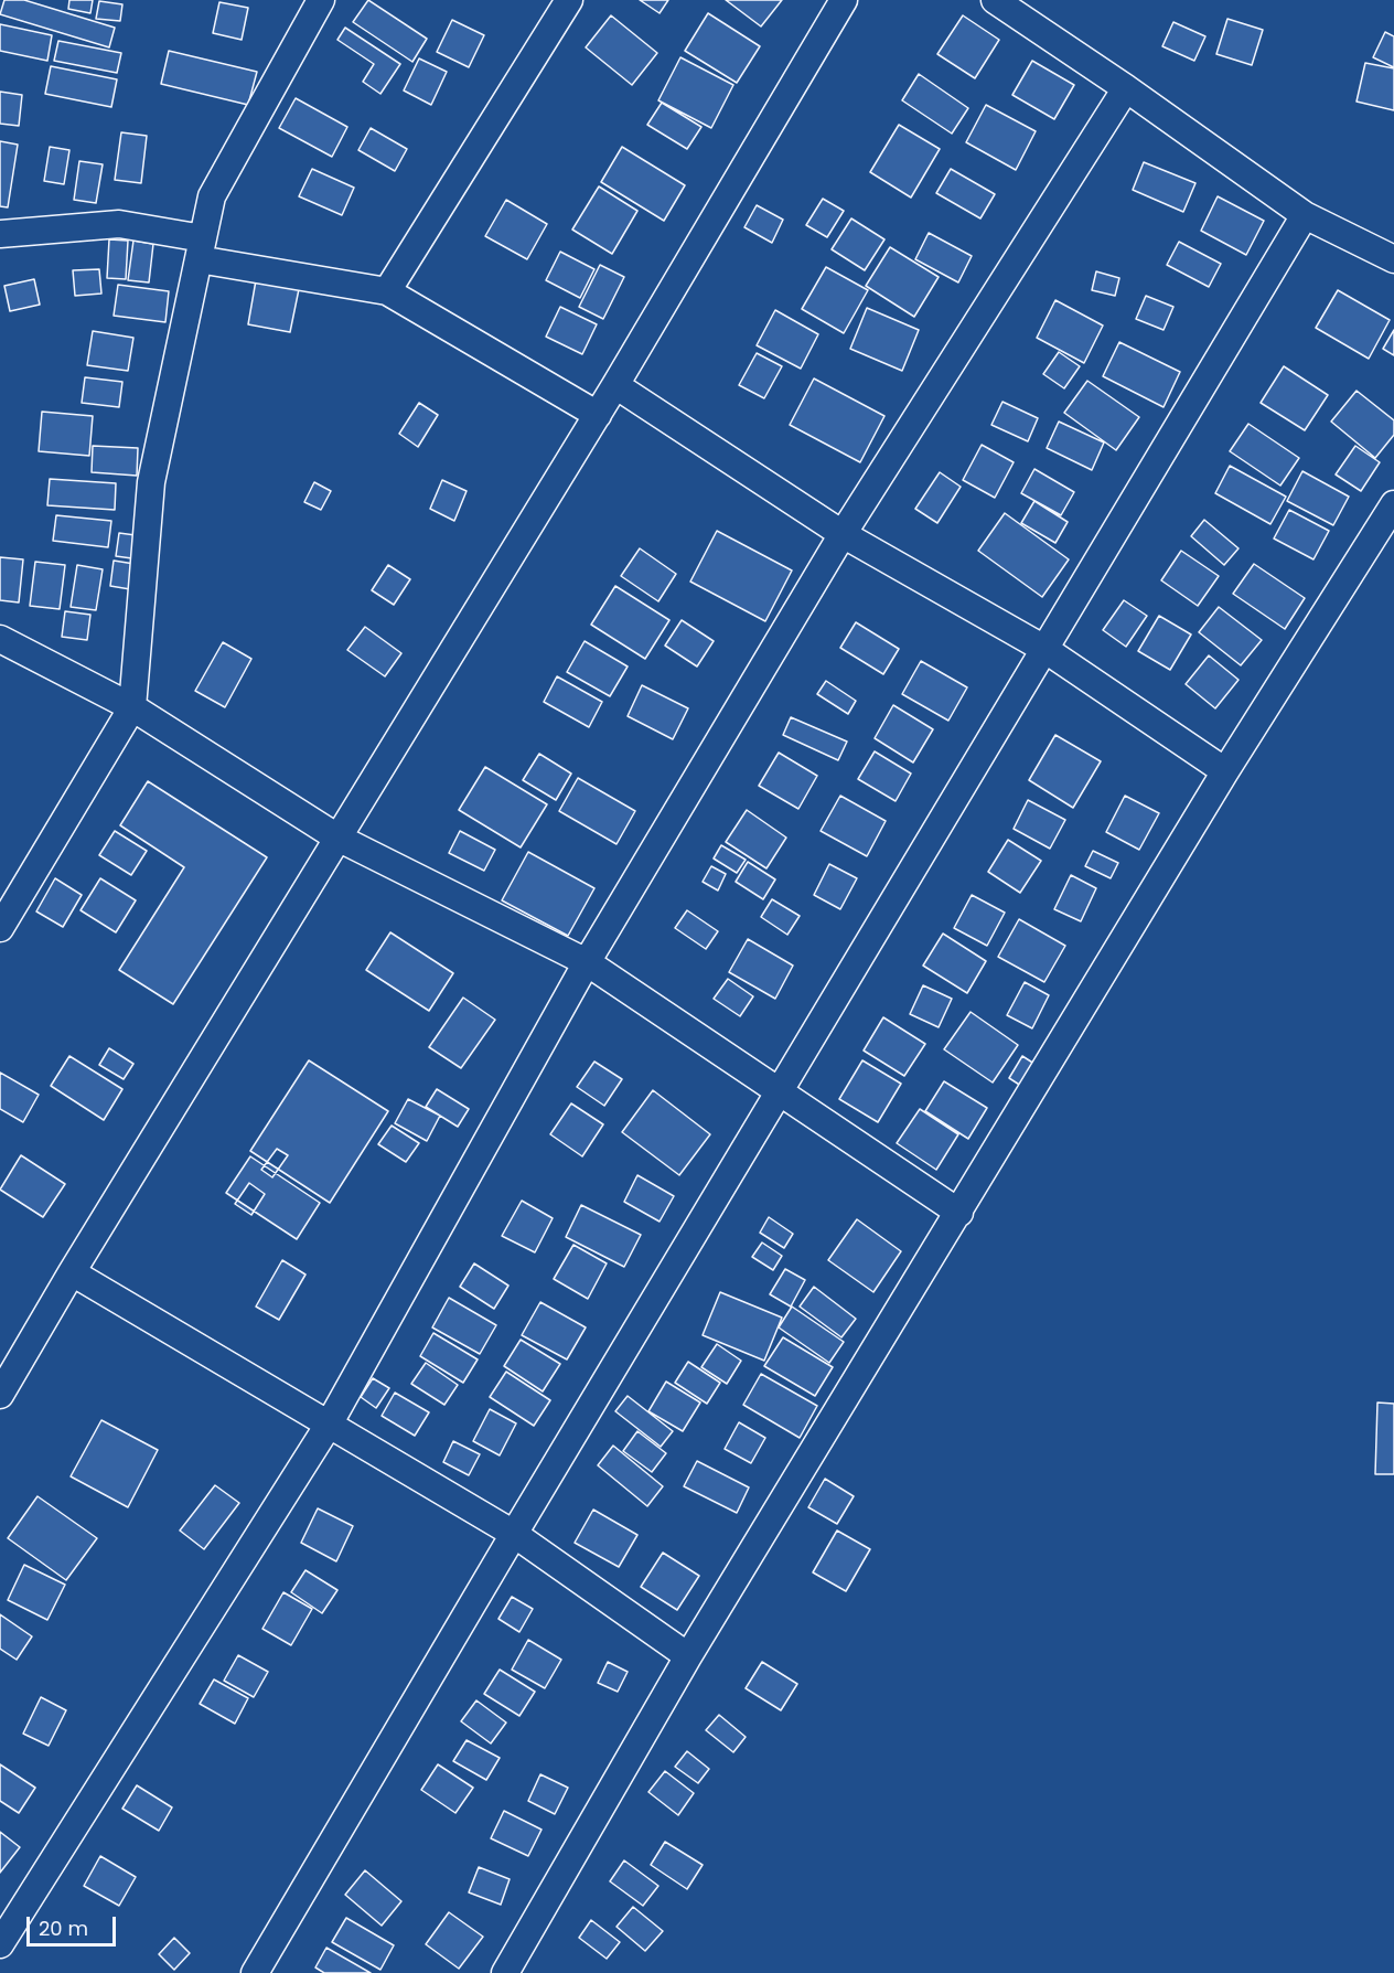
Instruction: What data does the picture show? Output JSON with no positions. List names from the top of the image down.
{
  "scale_bar": "20 m"
}
